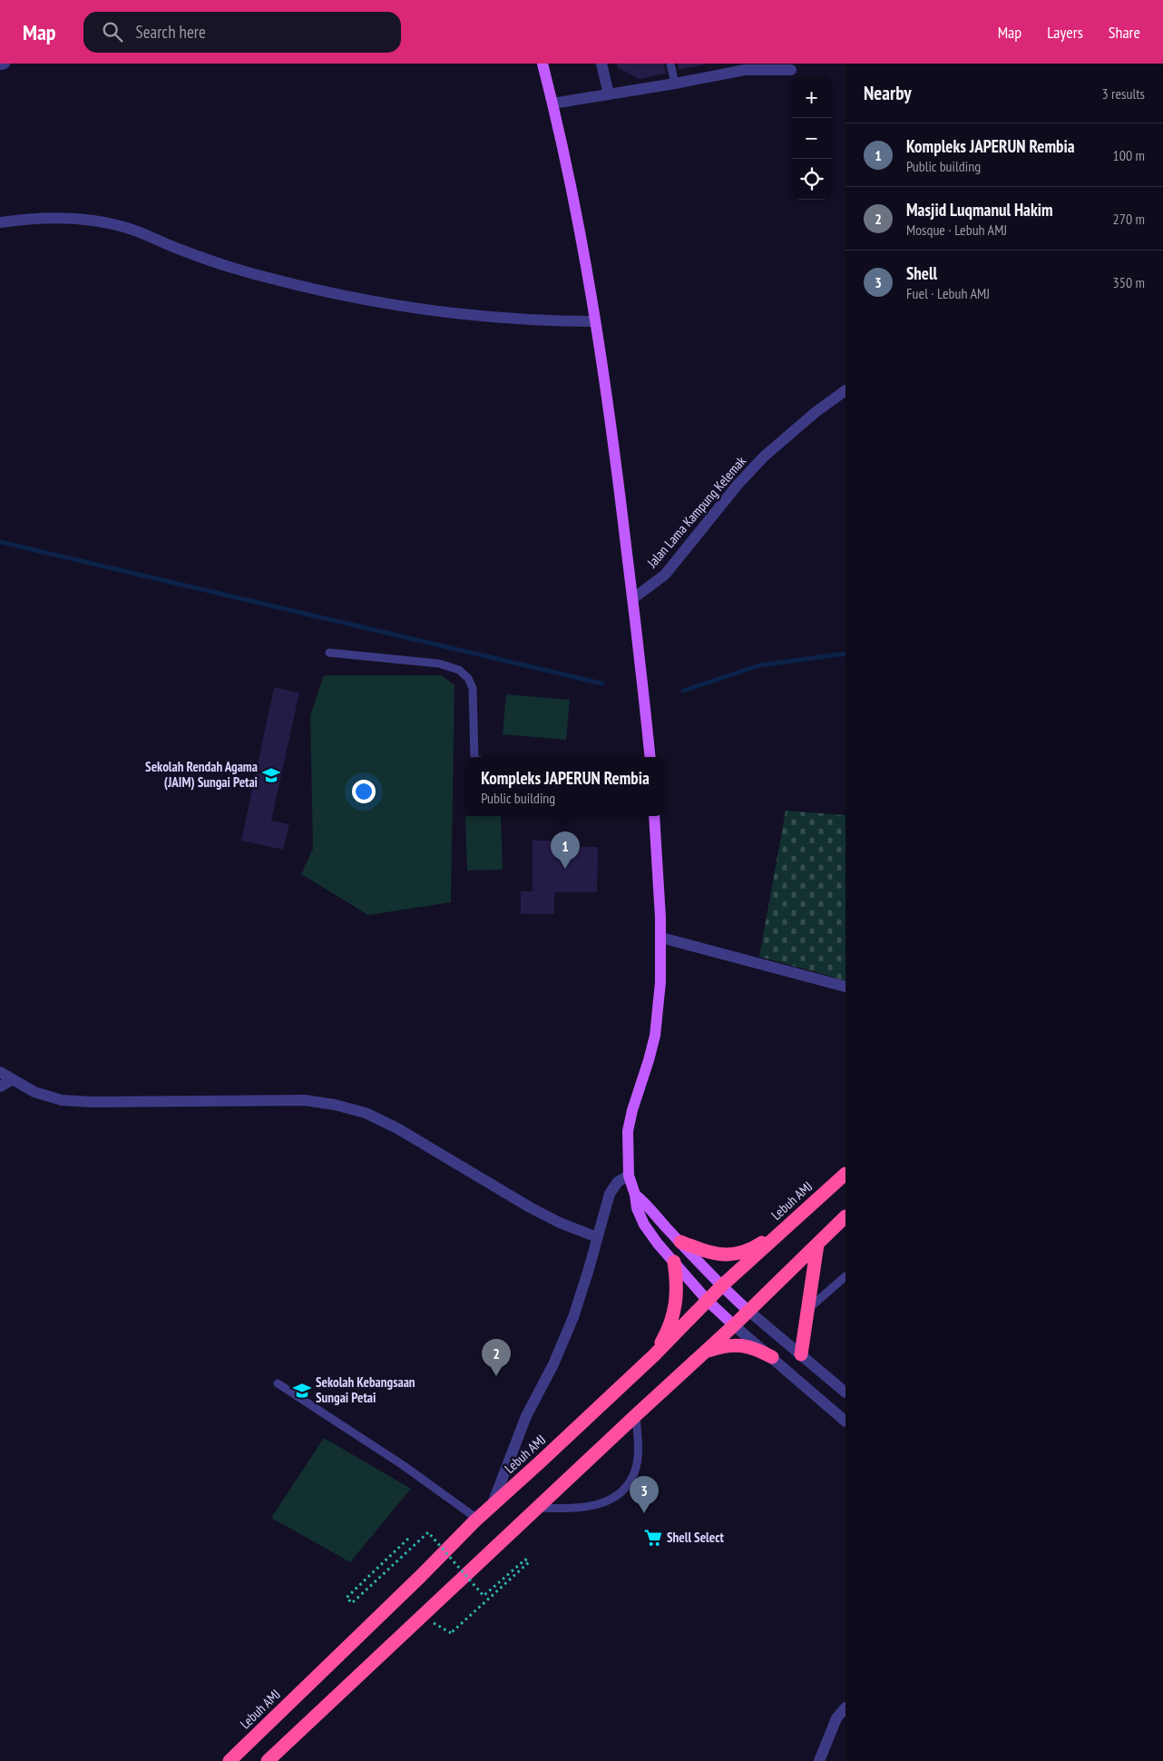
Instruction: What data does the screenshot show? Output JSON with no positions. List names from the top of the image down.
{
  "streets": {
    "highway": ["Lebuh AMJ"],
    "street": ["Jalan Lama Kampung Kelemak"]
  },
  "places": {
    "school or university": ["Sekolah Rendah Agama (JAIM) Sungai Petai", "Sekolah Kebangsaan Sungai Petai"],
    "supermarket": ["Shell Select"]
  },
  "page": {
    "header": "Map",
    "search": "Search here",
    "nav": ["Map", "Layers", "Share"],
    "heading": ["Nearby", "3 results"],
    "map_buttons": ["+", "−"],
    "list": [
      {
        "mark": "1",
        "name": "Kompleks JAPERUN Rembia",
        "note": "Public building",
        "value": "100 m"
      },
      {
        "mark": "2",
        "name": "Masjid Luqmanul Hakim",
        "note": "Mosque · Lebuh AMJ",
        "value": "270 m"
      },
      {
        "mark": "3",
        "name": "Shell",
        "note": "Fuel · Lebuh AMJ",
        "value": "350 m"
      }
    ],
    "popup": ["Kompleks JAPERUN Rembia", "Public building"],
    "pins": ["1", "2", "3"]
  }
}
